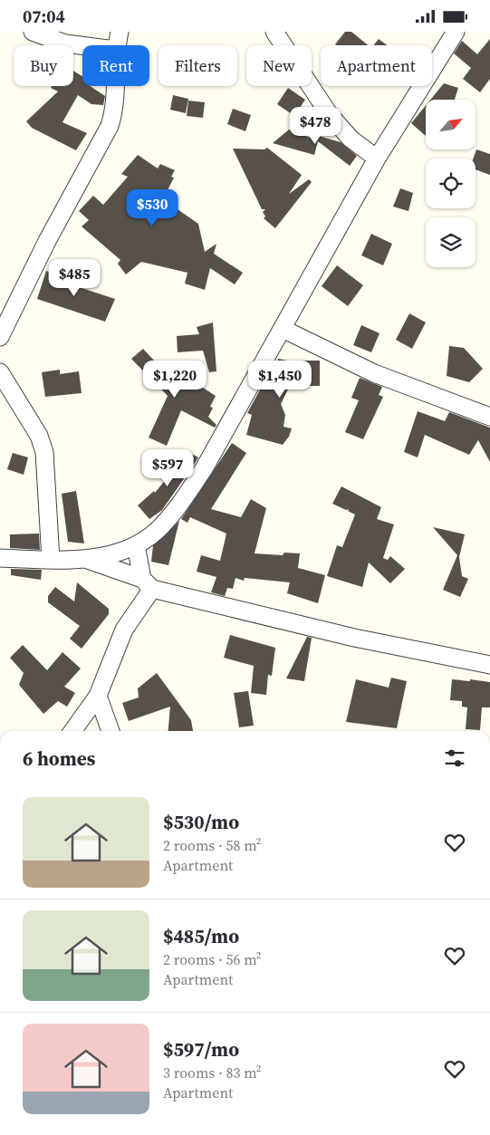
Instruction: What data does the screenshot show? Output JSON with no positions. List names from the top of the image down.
{
  "north": "top right",
  "page": {
    "status": "07:04",
    "chip": [
      "Buy",
      "Rent",
      "Filters",
      "New",
      "Apartment"
    ],
    "price": [
      "$478",
      "$530",
      "$485",
      "$1,220",
      "$1,450",
      "$597"
    ],
    "heading": "6 homes",
    "list": [
      {
        "name": "$530/mo",
        "note": "2 rooms · 58 m² · Apartment"
      },
      {
        "name": "$485/mo",
        "note": "2 rooms · 56 m² · Apartment"
      },
      {
        "name": "$597/mo",
        "note": "3 rooms · 83 m² · Apartment"
      }
    ]
  }
}
